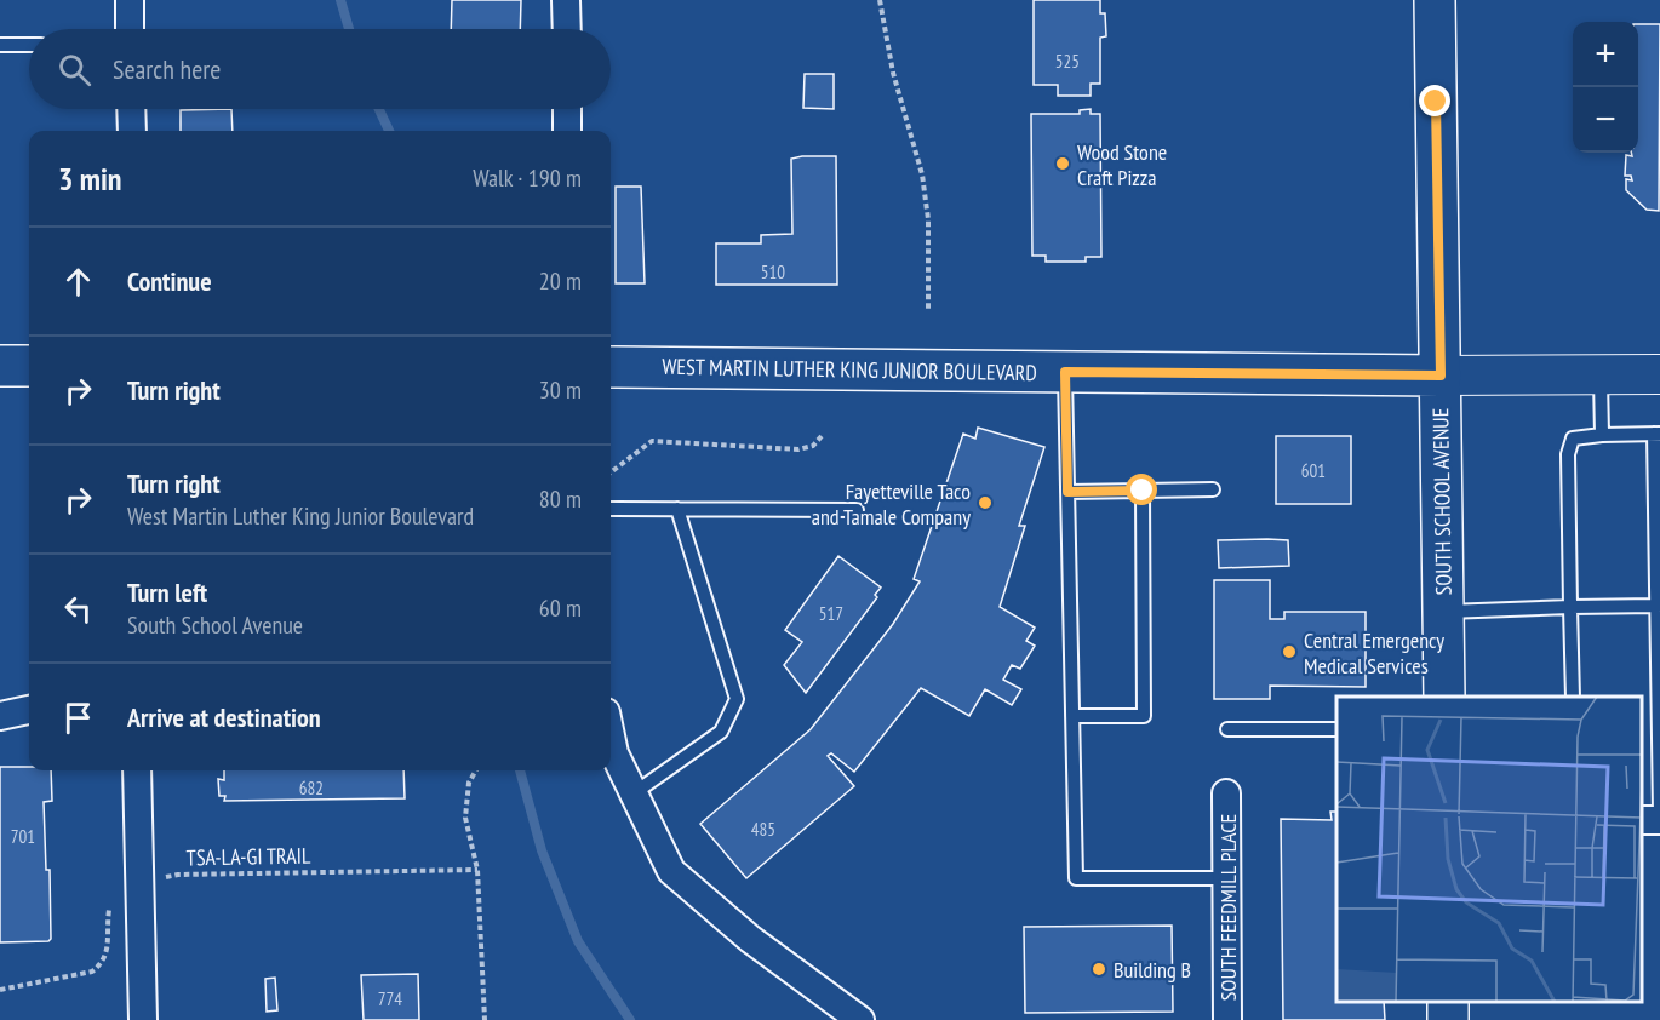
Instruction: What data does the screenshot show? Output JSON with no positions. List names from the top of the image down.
{
  "streets": {
    "main road": ["WEST MARTIN LUTHER KING JUNIOR BOULEVARD", "SOUTH SCHOOL AVENUE"],
    "street": ["SOUTH FEEDMILL PLACE"],
    "path": ["TSA-LA-GI TRAIL"]
  },
  "crossings": [
    ["WEST MARTIN LUTHER KING JUNIOR BOULEVARD", "SOUTH SCHOOL AVENUE"]
  ],
  "places": [
    "Wood Stone Craft Pizza",
    "Fayetteville Taco and Tamale Company",
    "Central Emergency Medical Services",
    "Building B"
  ],
  "house_numbers": [
    "525",
    "510",
    "601",
    "517",
    "682",
    "485",
    "701",
    "774"
  ],
  "page": {
    "map_buttons": ["+", "−"],
    "search": "Search here",
    "heading": ["3 min", "Walk · 190 m"],
    "list": [
      ["Continue", "20 m"],
      ["Turn right", "30 m"],
      ["Turn right", "West Martin Luther King Junior Boulevard", "80 m"],
      ["Turn left", "South School Avenue", "60 m"],
      "Arrive at destination"
    ]
  }
}
